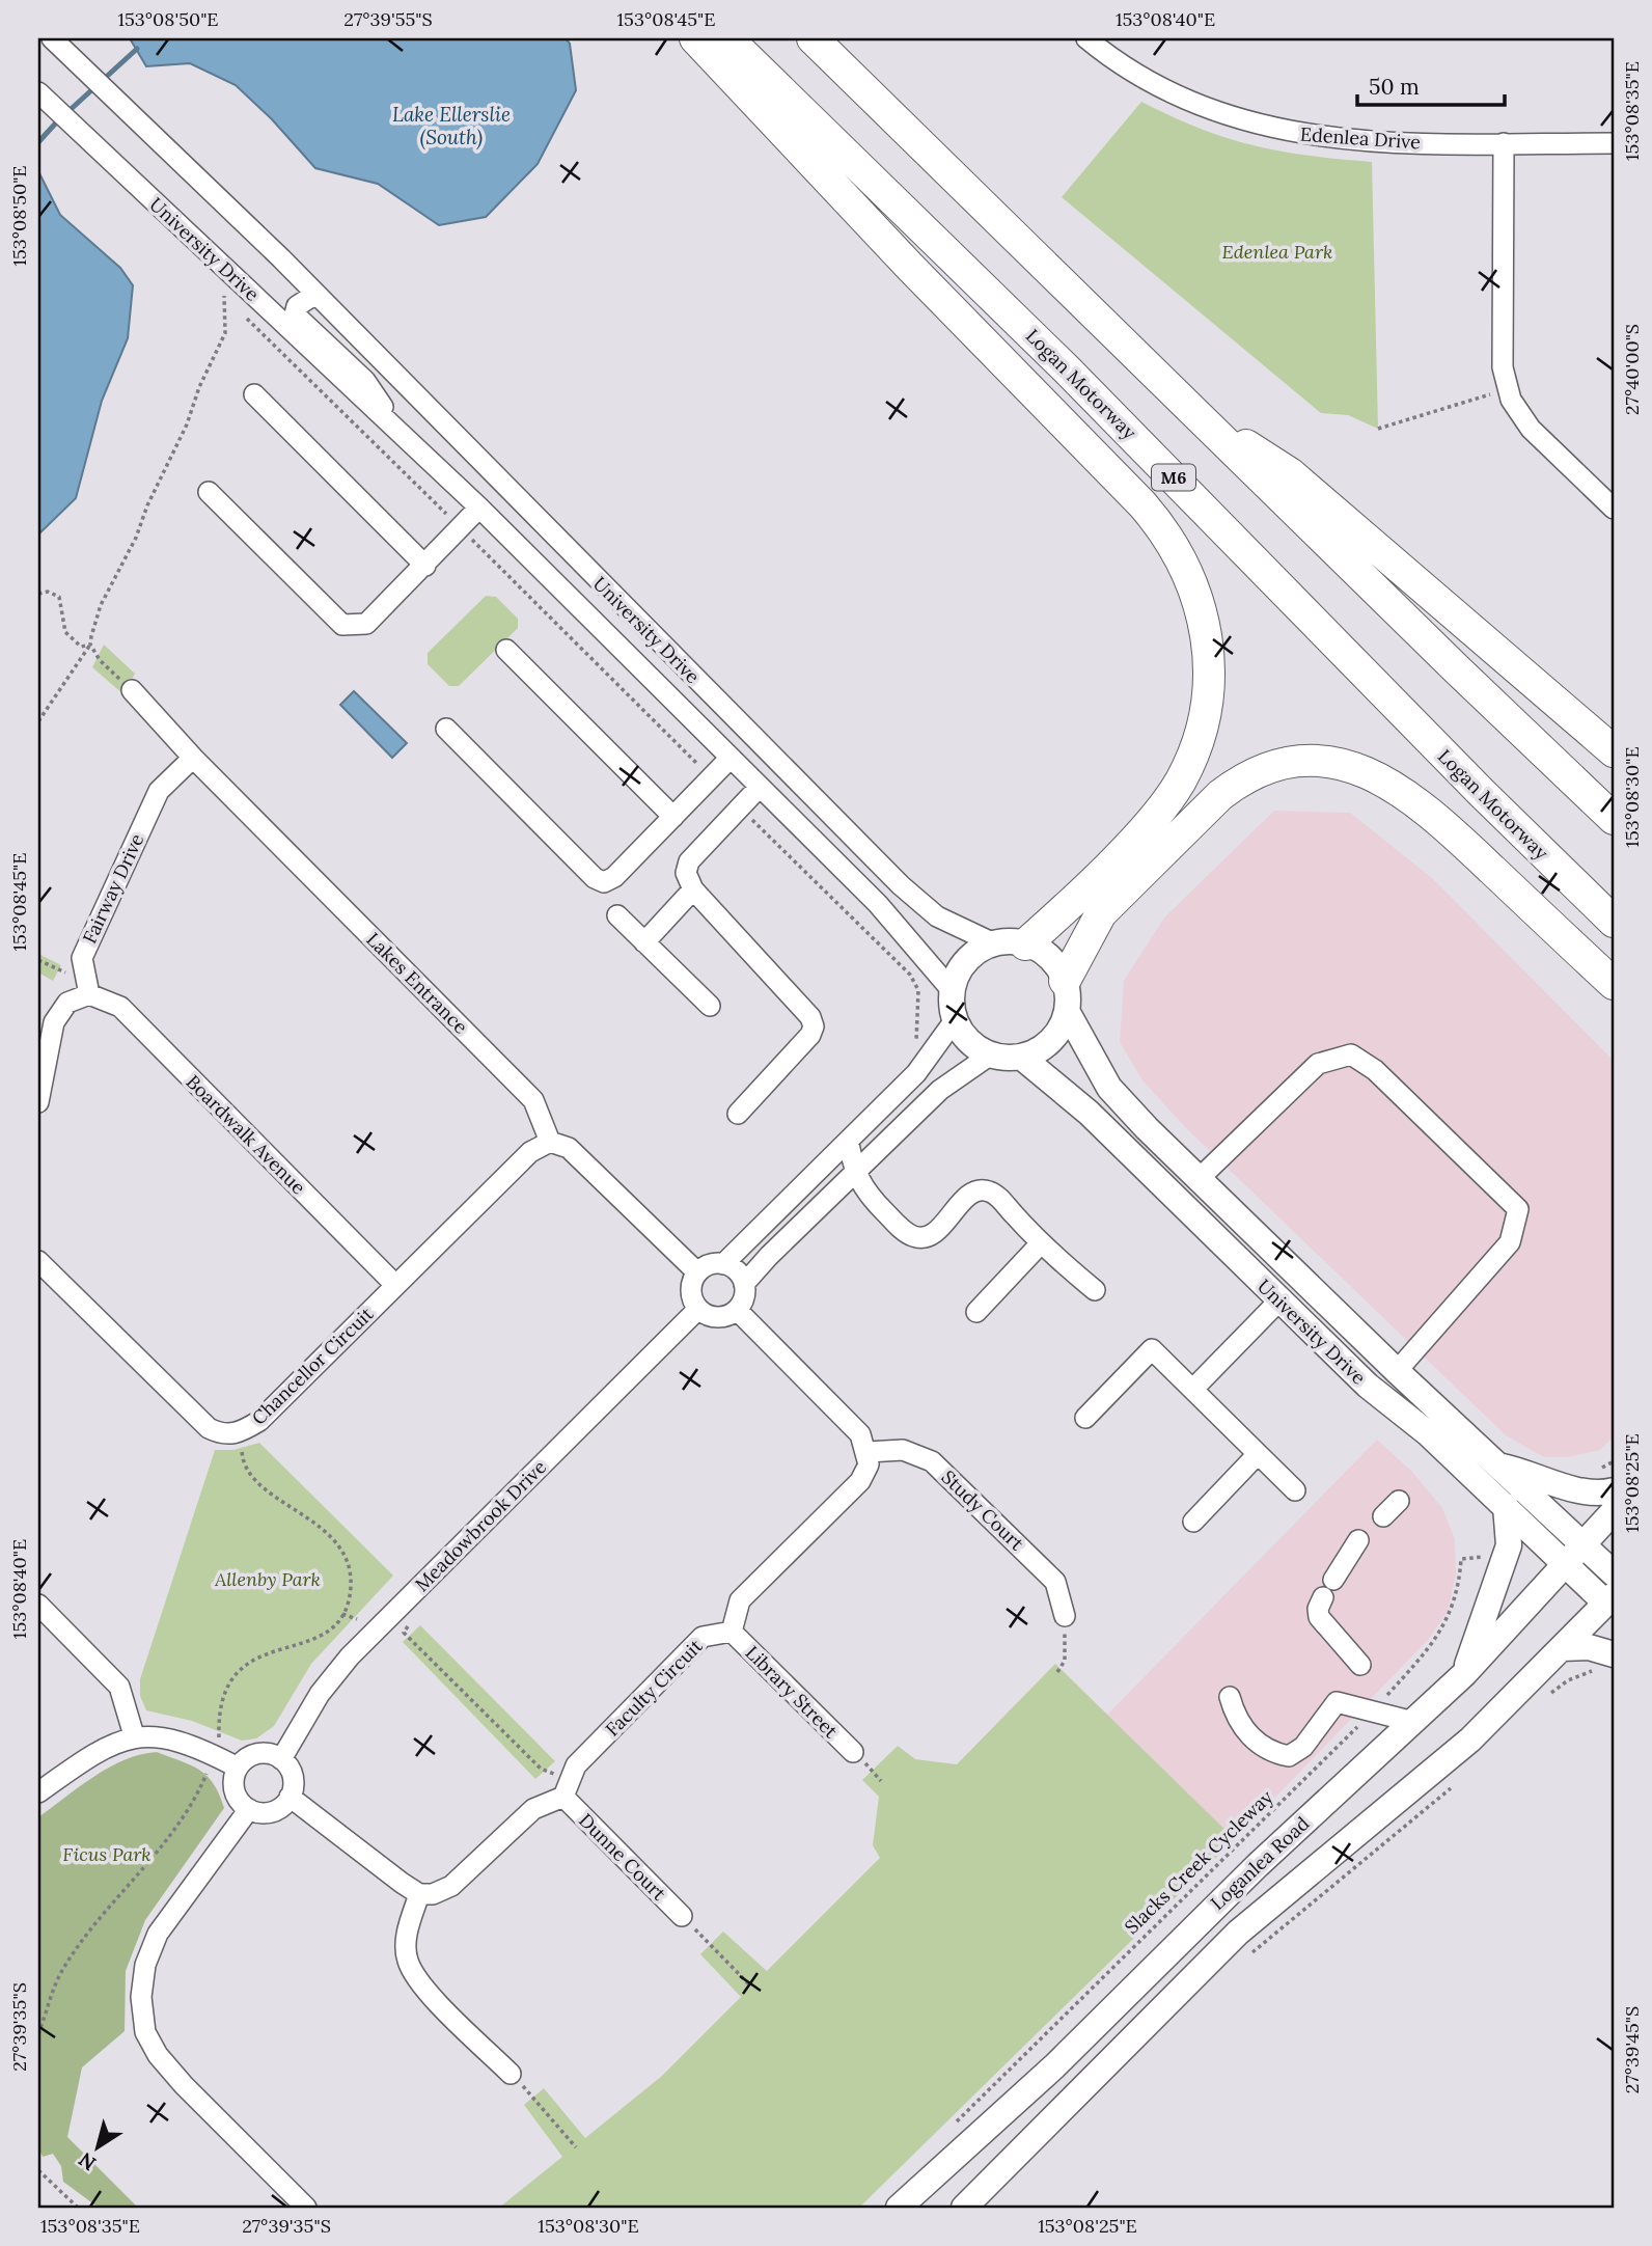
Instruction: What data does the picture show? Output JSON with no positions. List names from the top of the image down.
{
  "streets": {
    "highway": ["Logan Motorway", "M6"],
    "main road": ["University Drive", "Loganlea Road"],
    "street": [
      "Edenlea Drive",
      "Fairway Drive",
      "Lakes Entrance",
      "Boardwalk Avenue",
      "Chancellor Circuit",
      "Study Court",
      "Meadowbrook Drive",
      "Faculty Circuit",
      "Library Street",
      "Dunne Court"
    ],
    "path": ["Slacks Creek Cycleway"]
  },
  "crossings": [
    ["University Drive", "Loganlea Road"],
    ["Fairway Drive", "Lakes Entrance"],
    ["Fairway Drive", "Boardwalk Avenue"],
    ["Lakes Entrance", "Chancellor Circuit"],
    ["Boardwalk Avenue", "Chancellor Circuit"],
    ["Faculty Circuit", "Library Street"],
    ["Faculty Circuit", "Dunne Court"]
  ],
  "water": ["Lake Ellerslie (South)"],
  "parks": ["Edenlea Park", "Allenby Park", "Ficus Park"],
  "scale_bar": "50 m",
  "north": "bottom left",
  "coordinates": [
    "153°08'50\"E",
    "27°39'55\"S",
    "153°08'45\"E",
    "153°08'40\"E",
    "153°08'35\"E",
    "27°40'00\"S",
    "153°08'30\"E",
    "153°08'25\"E",
    "27°39'35\"S",
    "27°39'45\"S"
  ]
}
